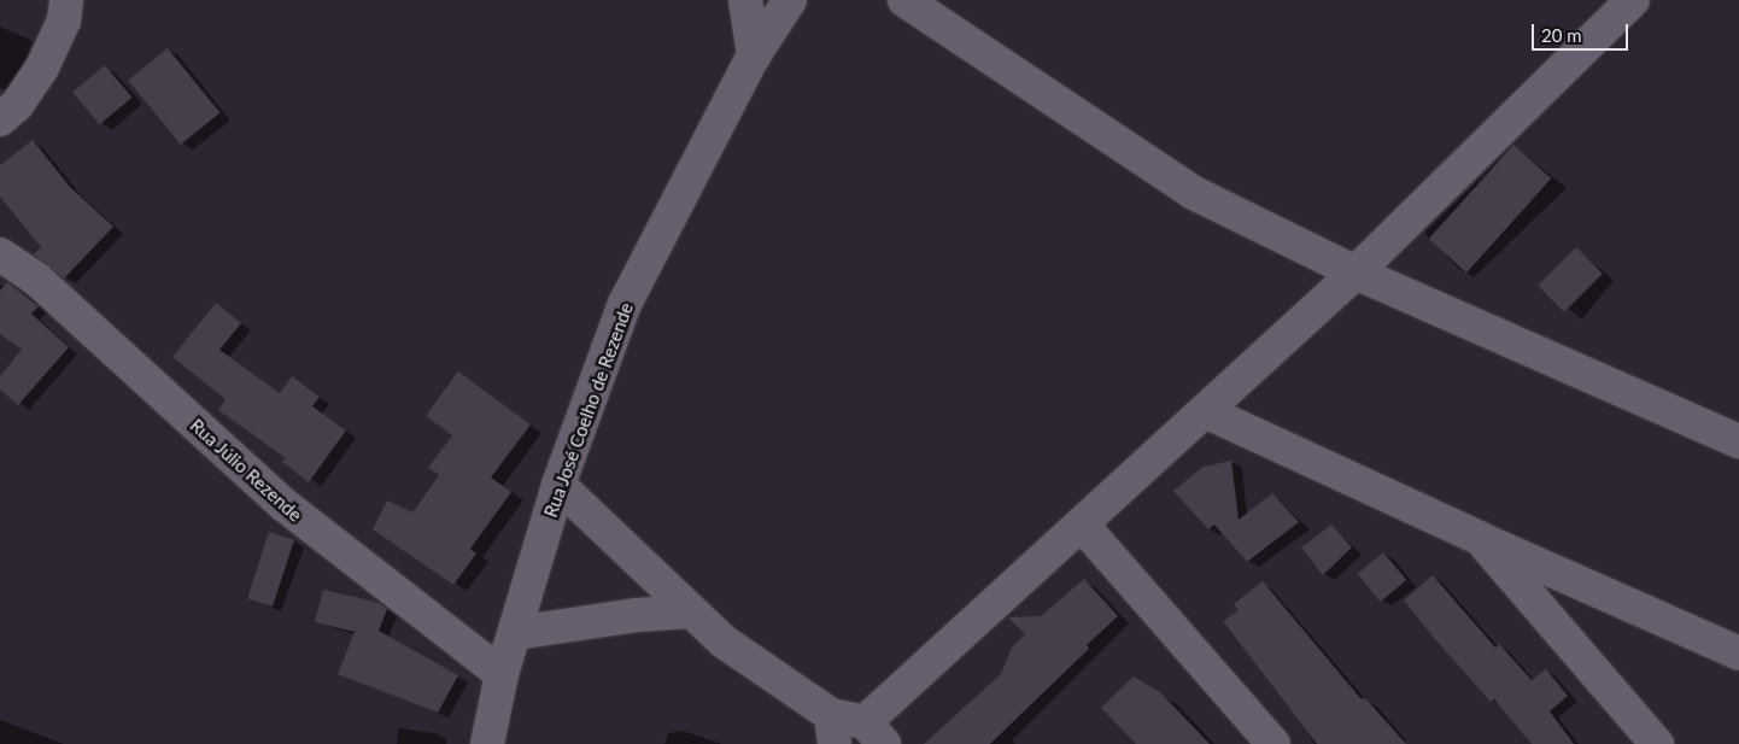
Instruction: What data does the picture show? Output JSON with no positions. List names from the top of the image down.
{
  "streets": {
    "street": ["Rua José Coelho de Rezende", "Rua Júlio Rezende"]
  },
  "crossings": [
    ["Rua José Coelho de Rezende", "Rua Júlio Rezende"]
  ],
  "scale_bar": "20 m"
}
